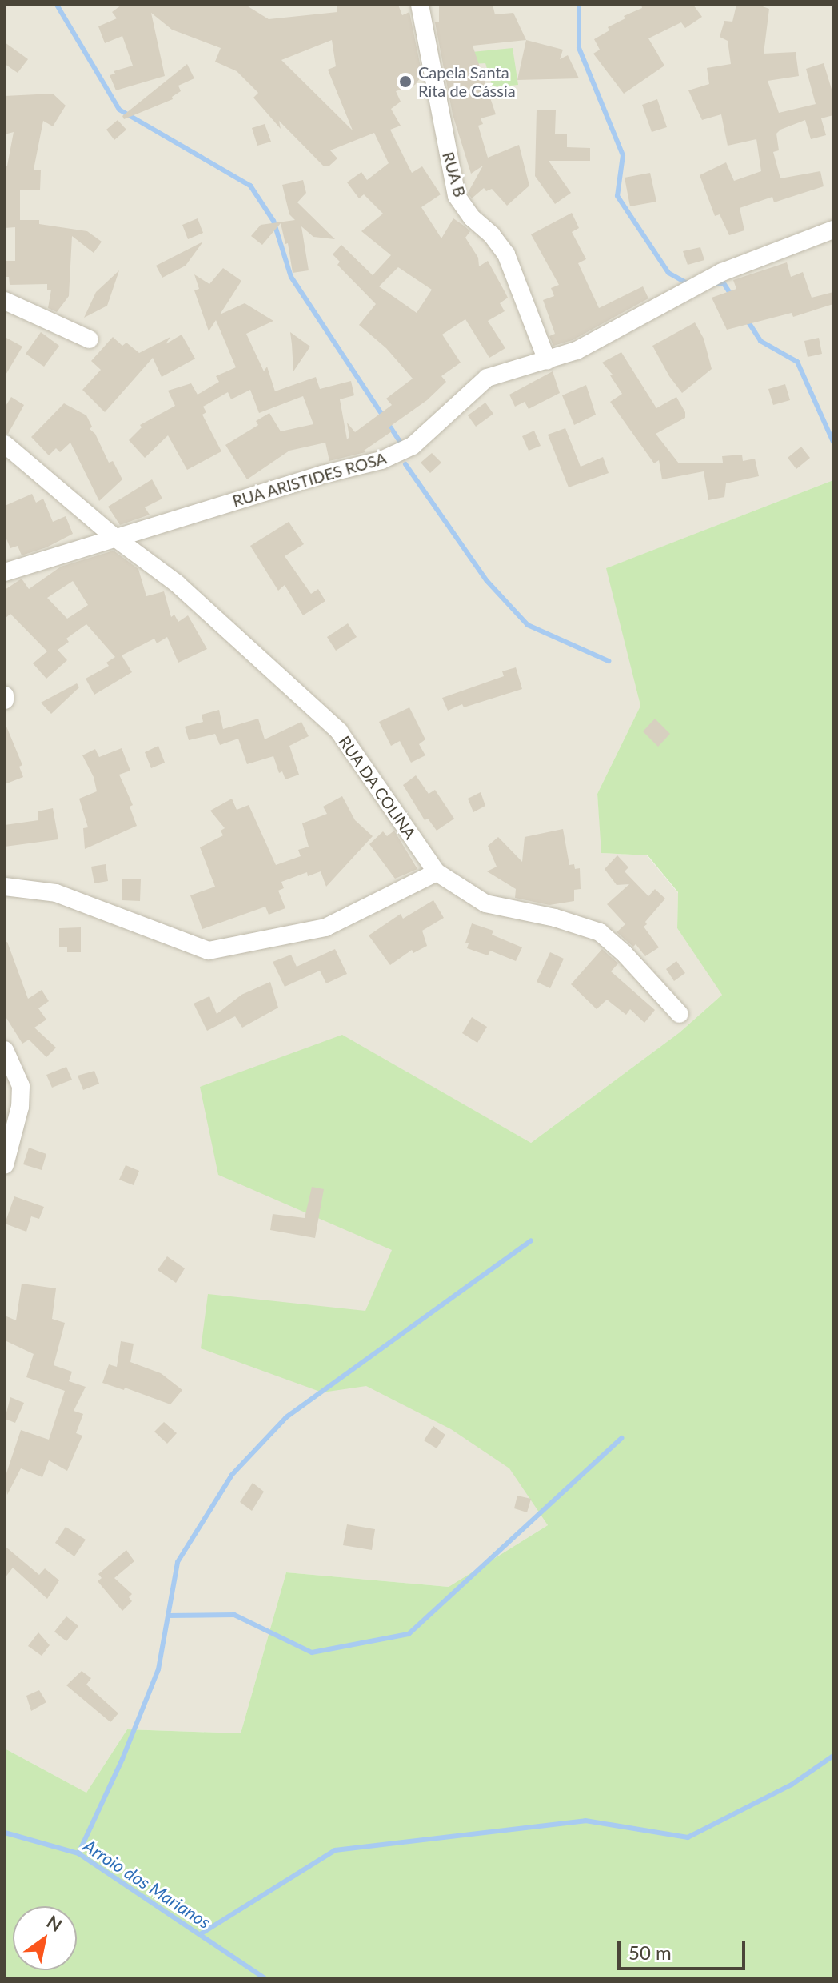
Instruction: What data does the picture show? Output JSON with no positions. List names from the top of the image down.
{
  "streets": {
    "street": ["RUA B", "RUA ARISTIDES ROSA", "RUA DA COLINA"]
  },
  "crossings": [
    ["RUA B", "RUA ARISTIDES ROSA"],
    ["RUA ARISTIDES ROSA", "RUA DA COLINA"]
  ],
  "water": ["Arroio dos Marianos"],
  "places": ["Capela Santa Rita de Cássia"],
  "scale_bar": "50 m",
  "north": "top right"
}
